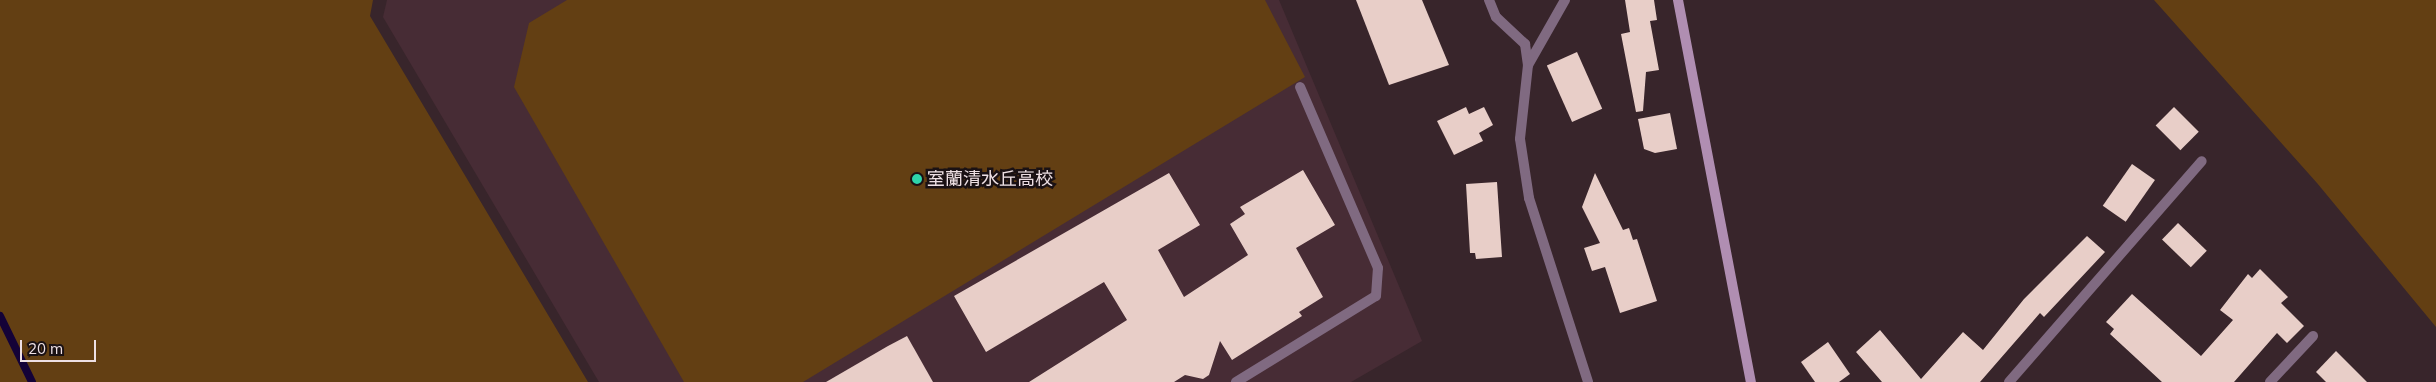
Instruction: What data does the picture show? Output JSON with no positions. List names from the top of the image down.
{
  "places": ["室蘭清水丘高校"],
  "scale_bar": "20 m"
}
